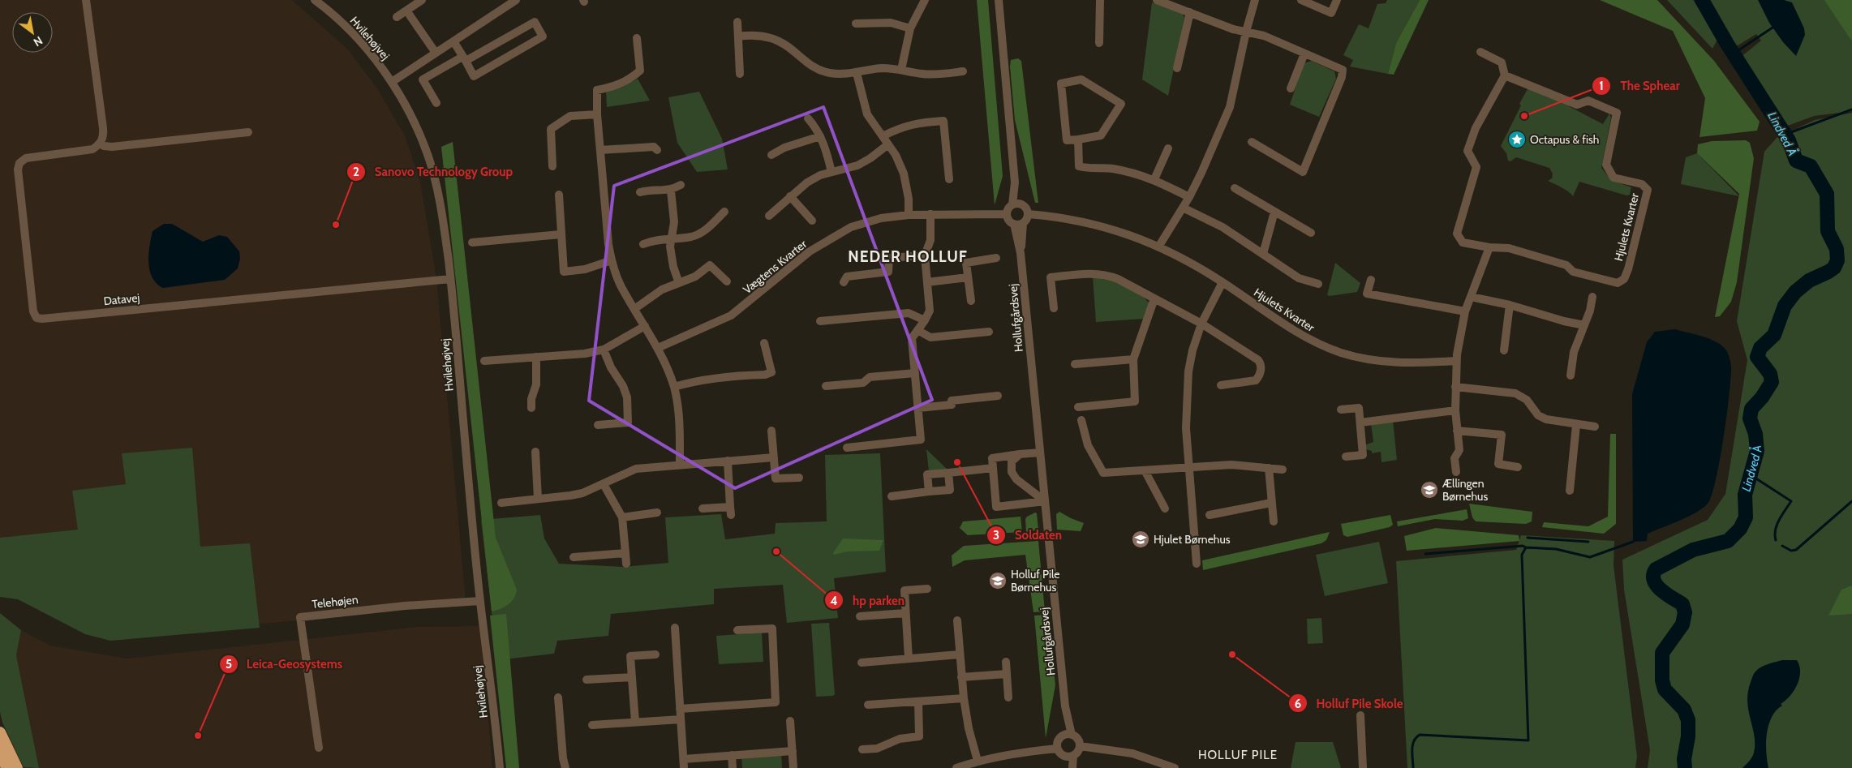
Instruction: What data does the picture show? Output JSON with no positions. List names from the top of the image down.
{
  "streets": {
    "street": [
      "Hvilehøjvej",
      "Hjulets Kvarter",
      "Vægtens Kvarter",
      "Datavej",
      "Hollufgårdsvej",
      "Telehøjen"
    ]
  },
  "crossings": [
    ["Hvilehøjvej", "Datavej"],
    ["Hvilehøjvej", "Telehøjen"],
    ["Hjulets Kvarter", "Vægtens Kvarter"],
    ["Hjulets Kvarter", "Hollufgårdsvej"],
    ["Vægtens Kvarter", "Hollufgårdsvej"]
  ],
  "districts": ["NEDER HOLLUF", "HOLLUF PILE"],
  "water": ["Lindved Å"],
  "places": {
    "other": [
      "The Sphear",
      "Sanovo Technology Group",
      "Soldaten",
      "hp parken",
      "Holluf Pile Skole",
      "Leica-Geosystems"
    ],
    "place": ["Octapus & fish"],
    "school or university": ["Ællingen Børnehus", "Hjulet Børnehus", "Holluf Pile Børnehus"]
  },
  "north": "bottom right"
}
